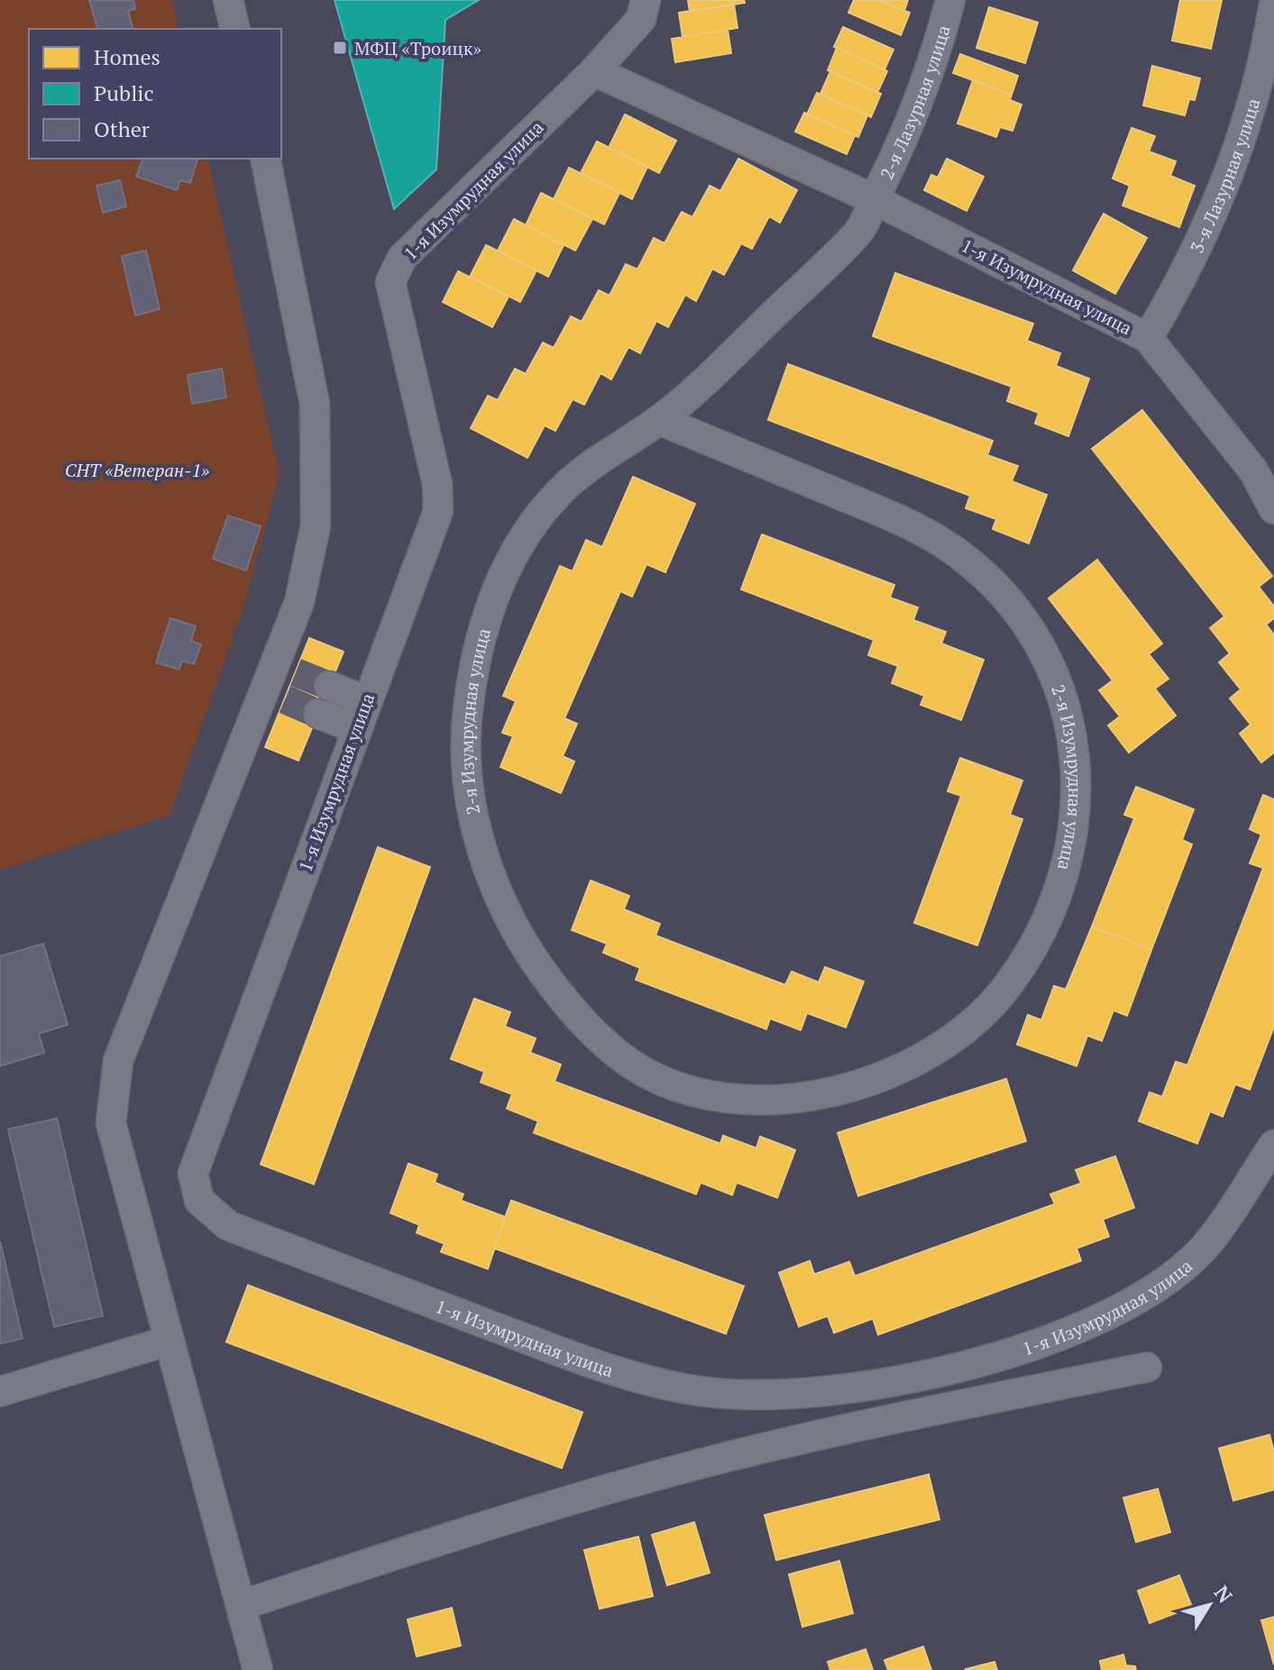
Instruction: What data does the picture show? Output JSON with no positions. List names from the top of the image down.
{
  "streets": {
    "street": [
      "2-я Лазурная улица",
      "3-я Лазурная улица",
      "1-я Изумрудная улица",
      "2-я Изумрудная улица"
    ]
  },
  "crossings": [
    ["2-я Лазурная улица", "1-я Изумрудная улица"],
    ["2-я Лазурная улица", "2-я Изумрудная улица"],
    ["3-я Лазурная улица", "1-я Изумрудная улица"],
    ["1-я Изумрудная улица", "2-я Изумрудная улица"]
  ],
  "parks": ["СНТ «Ветеран-1»"],
  "places": {
    "transit": ["МФЦ «Троицк»"]
  },
  "legend": ["Homes", "Public", "Other"],
  "north": "top right"
}
